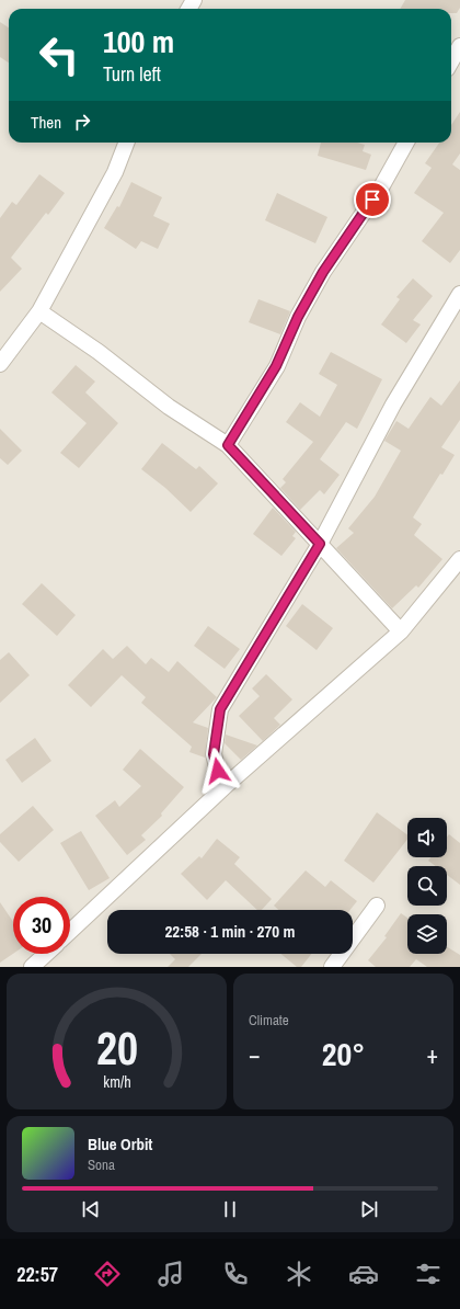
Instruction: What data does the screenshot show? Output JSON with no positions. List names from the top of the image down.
{
  "page": {
    "turn": ["100 m", "Turn left"],
    "then": "Then",
    "limit": "30",
    "trip": "22:58 · 1 min · 270 m",
    "tile": "Climate",
    "heat": ["−", "20°", "+"],
    "song": ["Blue Orbit", "Sona"],
    "tabs": "22:57",
    "gauge": ["20", "km/h"]
  }
}
